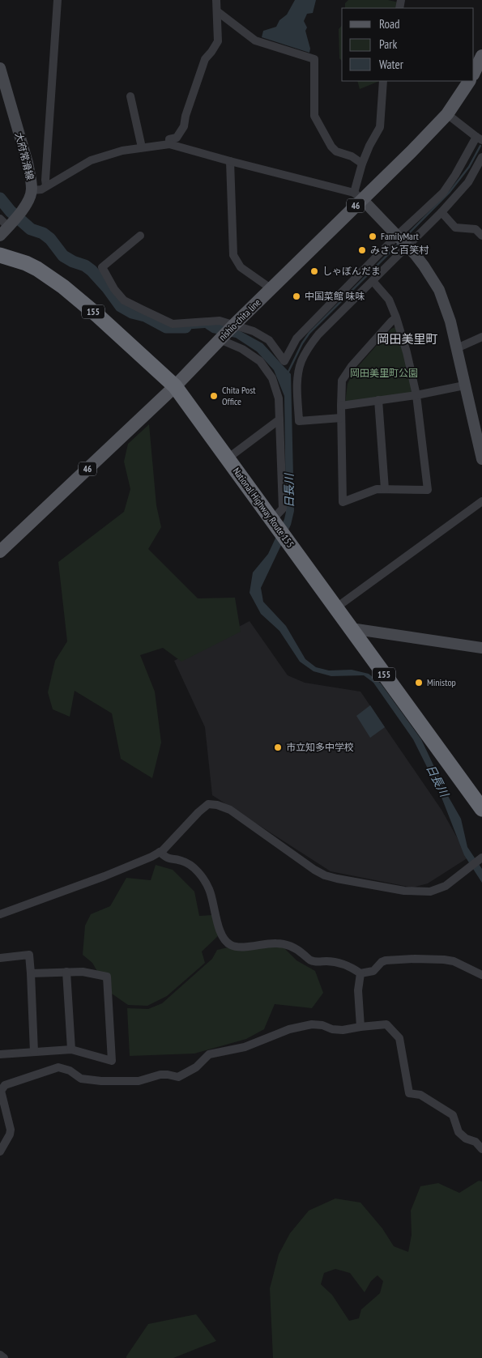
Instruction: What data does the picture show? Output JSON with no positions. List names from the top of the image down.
{
  "streets": {
    "highway": ["155", "National Highway Route 155"],
    "main road": ["46", "nishio-chita line"],
    "street": ["大府常滑線"]
  },
  "crossings": [
    ["nishio-chita line", "National Highway Route 155"]
  ],
  "districts": ["岡田美里町"],
  "water": ["日長川"],
  "parks": ["岡田美里町公園"],
  "places": [
    "FamilyMart",
    "みさと百笑村",
    "しゃぼんだま",
    "中国菜館 味味",
    "Chita Post Office",
    "Ministop",
    "市立知多中学校"
  ],
  "legend": ["Road", "Park", "Water"]
}
